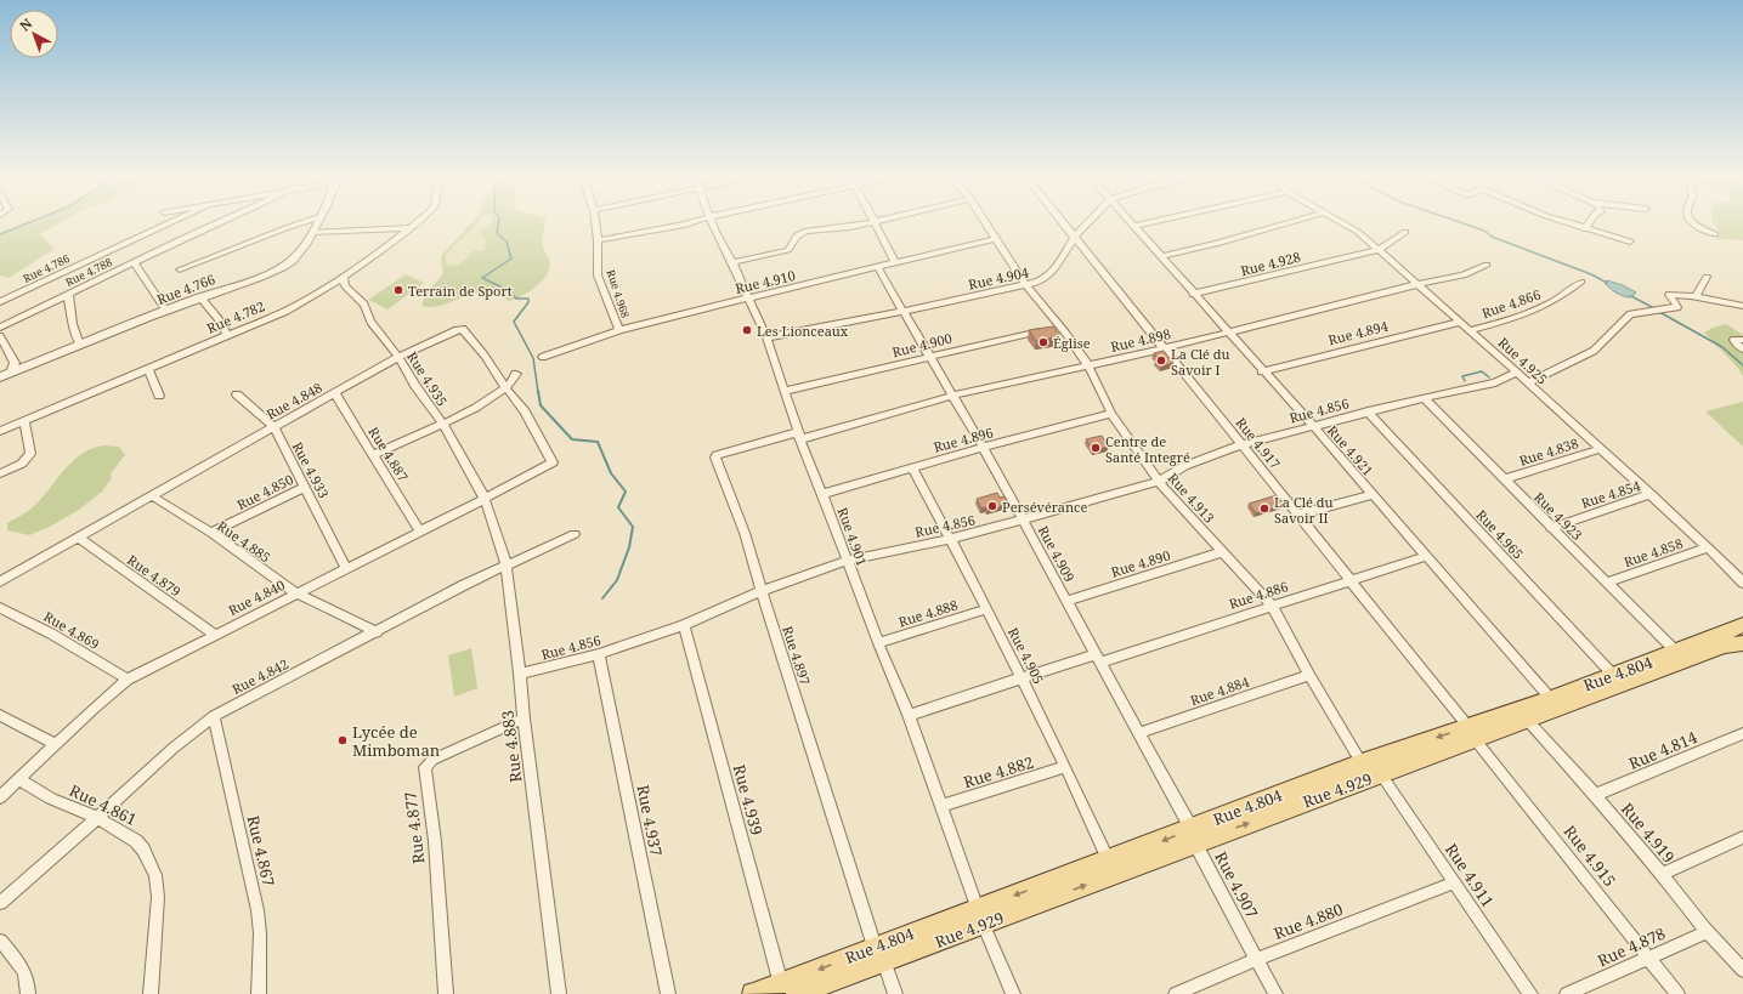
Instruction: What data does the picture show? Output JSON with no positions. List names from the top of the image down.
{
  "streets": {
    "main road": ["Rue 4.804", "Rue 4.929"],
    "street": [
      "Rue 4.928",
      "Rue 4.786",
      "Rue 4.788",
      "Rue 4.904",
      "Rue 4.910",
      "Rue 4.766",
      "Rue 4.968",
      "Rue 4.866",
      "Rue 4.782",
      "Rue 4.894",
      "Rue 4.898",
      "Rue 4.900",
      "Rue 4.925",
      "Rue 4.935",
      "Rue 4.848",
      "Rue 4.856",
      "Rue 4.896",
      "Rue 4.917",
      "Rue 4.921",
      "Rue 4.838",
      "Rue 4.887",
      "Rue 4.933",
      "Rue 4.850",
      "Rue 4.854",
      "Rue 4.913",
      "Rue 4.923",
      "Rue 4.965",
      "Rue 4.901",
      "Rue 4.885",
      "Rue 4.858",
      "Rue 4.909",
      "Rue 4.890",
      "Rue 4.879",
      "Rue 4.886",
      "Rue 4.840",
      "Rue 4.888",
      "Rue 4.869",
      "Rue 4.897",
      "Rue 4.905",
      "Rue 4.842",
      "Rue 4.884",
      "Rue 4.883",
      "Rue 4.814",
      "Rue 4.882",
      "Rue 4.939",
      "Rue 4.861",
      "Rue 4.937",
      "Rue 4.877",
      "Rue 4.919",
      "Rue 4.867",
      "Rue 4.915",
      "Rue 4.911",
      "Rue 4.907",
      "Rue 4.880",
      "Rue 4.878"
    ]
  },
  "crossings": [
    ["Rue 4.928", "Rue 4.925"],
    ["Rue 4.928", "Rue 4.921"],
    ["Rue 4.904", "Rue 4.917"],
    ["Rue 4.904", "Rue 4.913"],
    ["Rue 4.904", "Rue 4.901"],
    ["Rue 4.904", "Rue 4.909"],
    ["Rue 4.910", "Rue 4.968"],
    ["Rue 4.910", "Rue 4.913"],
    ["Rue 4.910", "Rue 4.901"],
    ["Rue 4.910", "Rue 4.909"],
    ["Rue 4.866", "Rue 4.925"],
    ["Rue 4.782", "Rue 4.935"],
    ["Rue 4.894", "Rue 4.925"],
    ["Rue 4.894", "Rue 4.921"],
    ["Rue 4.898", "Rue 4.925"],
    ["Rue 4.898", "Rue 4.917"],
    ["Rue 4.898", "Rue 4.921"],
    ["Rue 4.898", "Rue 4.913"],
    ["Rue 4.898", "Rue 4.901"],
    ["Rue 4.898", "Rue 4.909"],
    ["Rue 4.898", "Rue 4.897"],
    ["Rue 4.900", "Rue 4.913"],
    ["Rue 4.900", "Rue 4.901"],
    ["Rue 4.900", "Rue 4.909"],
    ["Rue 4.925", "Rue 4.856"],
    ["Rue 4.925", "Rue 4.838"],
    ["Rue 4.925", "Rue 4.854"],
    ["Rue 4.925", "Rue 4.858"],
    ["Rue 4.935", "Rue 4.848"],
    ["Rue 4.935", "Rue 4.840"],
    ["Rue 4.935", "Rue 4.883"],
    ["Rue 4.848", "Rue 4.887"],
    ["Rue 4.848", "Rue 4.933"],
    ["Rue 4.848", "Rue 4.885"],
    ["Rue 4.848", "Rue 4.879"],
    ["Rue 4.848", "Rue 4.840"],
    ["Rue 4.856", "Rue 4.917"],
    ["Rue 4.856", "Rue 4.921"],
    ["Rue 4.856", "Rue 4.913"],
    ["Rue 4.856", "Rue 4.923"],
    ["Rue 4.856", "Rue 4.965"],
    ["Rue 4.856", "Rue 4.901"],
    ["Rue 4.856", "Rue 4.909"],
    ["Rue 4.856", "Rue 4.897"],
    ["Rue 4.856", "Rue 4.905"],
    ["Rue 4.856", "Rue 4.883"],
    ["Rue 4.856", "Rue 4.939"],
    ["Rue 4.856", "Rue 4.937"],
    ["Rue 4.896", "Rue 4.913"],
    ["Rue 4.896", "Rue 4.901"],
    ["Rue 4.896", "Rue 4.909"],
    ["Rue 4.896", "Rue 4.905"],
    ["Rue 4.917", "Rue 4.886"],
    ["Rue 4.917", "Rue 4.804"],
    ["Rue 4.917", "Rue 4.929"],
    ["Rue 4.917", "Rue 4.915"],
    ["Rue 4.921", "Rue 4.886"],
    ["Rue 4.921", "Rue 4.804"],
    ["Rue 4.838", "Rue 4.923"],
    ["Rue 4.887", "Rue 4.840"],
    ["Rue 4.933", "Rue 4.850"],
    ["Rue 4.933", "Rue 4.840"],
    ["Rue 4.850", "Rue 4.885"],
    ["Rue 4.854", "Rue 4.923"],
    ["Rue 4.913", "Rue 4.890"],
    ["Rue 4.913", "Rue 4.886"],
    ["Rue 4.913", "Rue 4.804"],
    ["Rue 4.913", "Rue 4.884"],
    ["Rue 4.923", "Rue 4.858"],
    ["Rue 4.923", "Rue 4.804"],
    ["Rue 4.965", "Rue 4.804"],
    ["Rue 4.901", "Rue 4.886"],
    ["Rue 4.901", "Rue 4.888"],
    ["Rue 4.901", "Rue 4.897"],
    ["Rue 4.901", "Rue 4.804"],
    ["Rue 4.901", "Rue 4.882"],
    ["Rue 4.901", "Rue 4.929"],
    ["Rue 4.885", "Rue 4.840"],
    ["Rue 4.885", "Rue 4.842"],
    ["Rue 4.909", "Rue 4.890"],
    ["Rue 4.909", "Rue 4.886"],
    ["Rue 4.909", "Rue 4.804"],
    ["Rue 4.909", "Rue 4.884"],
    ["Rue 4.909", "Rue 4.929"],
    ["Rue 4.909", "Rue 4.907"],
    ["Rue 4.879", "Rue 4.840"],
    ["Rue 4.886", "Rue 4.905"],
    ["Rue 4.840", "Rue 4.869"],
    ["Rue 4.840", "Rue 4.883"],
    ["Rue 4.840", "Rue 4.861"],
    ["Rue 4.888", "Rue 4.905"],
    ["Rue 4.897", "Rue 4.929"],
    ["Rue 4.905", "Rue 4.804"],
    ["Rue 4.905", "Rue 4.882"],
    ["Rue 4.804", "Rue 4.929"],
    ["Rue 4.804", "Rue 4.915"],
    ["Rue 4.804", "Rue 4.907"],
    ["Rue 4.842", "Rue 4.883"],
    ["Rue 4.842", "Rue 4.861"],
    ["Rue 4.842", "Rue 4.867"],
    ["Rue 4.883", "Rue 4.877"],
    ["Rue 4.814", "Rue 4.919"],
    ["Rue 4.929", "Rue 4.939"],
    ["Rue 4.929", "Rue 4.919"],
    ["Rue 4.929", "Rue 4.915"],
    ["Rue 4.929", "Rue 4.911"],
    ["Rue 4.929", "Rue 4.907"],
    ["Rue 4.919", "Rue 4.878"],
    ["Rue 4.915", "Rue 4.878"],
    ["Rue 4.911", "Rue 4.880"],
    ["Rue 4.907", "Rue 4.880"]
  ],
  "one_way": ["Rue 4.804", "Rue 4.929"],
  "places": [
    "Terrain de Sport",
    "Les Lionceaux",
    "Église",
    "La Clé du Savoir I",
    "Centre de Santé Integré",
    "Persévérance",
    "La Clé du Savoir II",
    "Lycée de Mimboman"
  ],
  "north": "top left"
}
